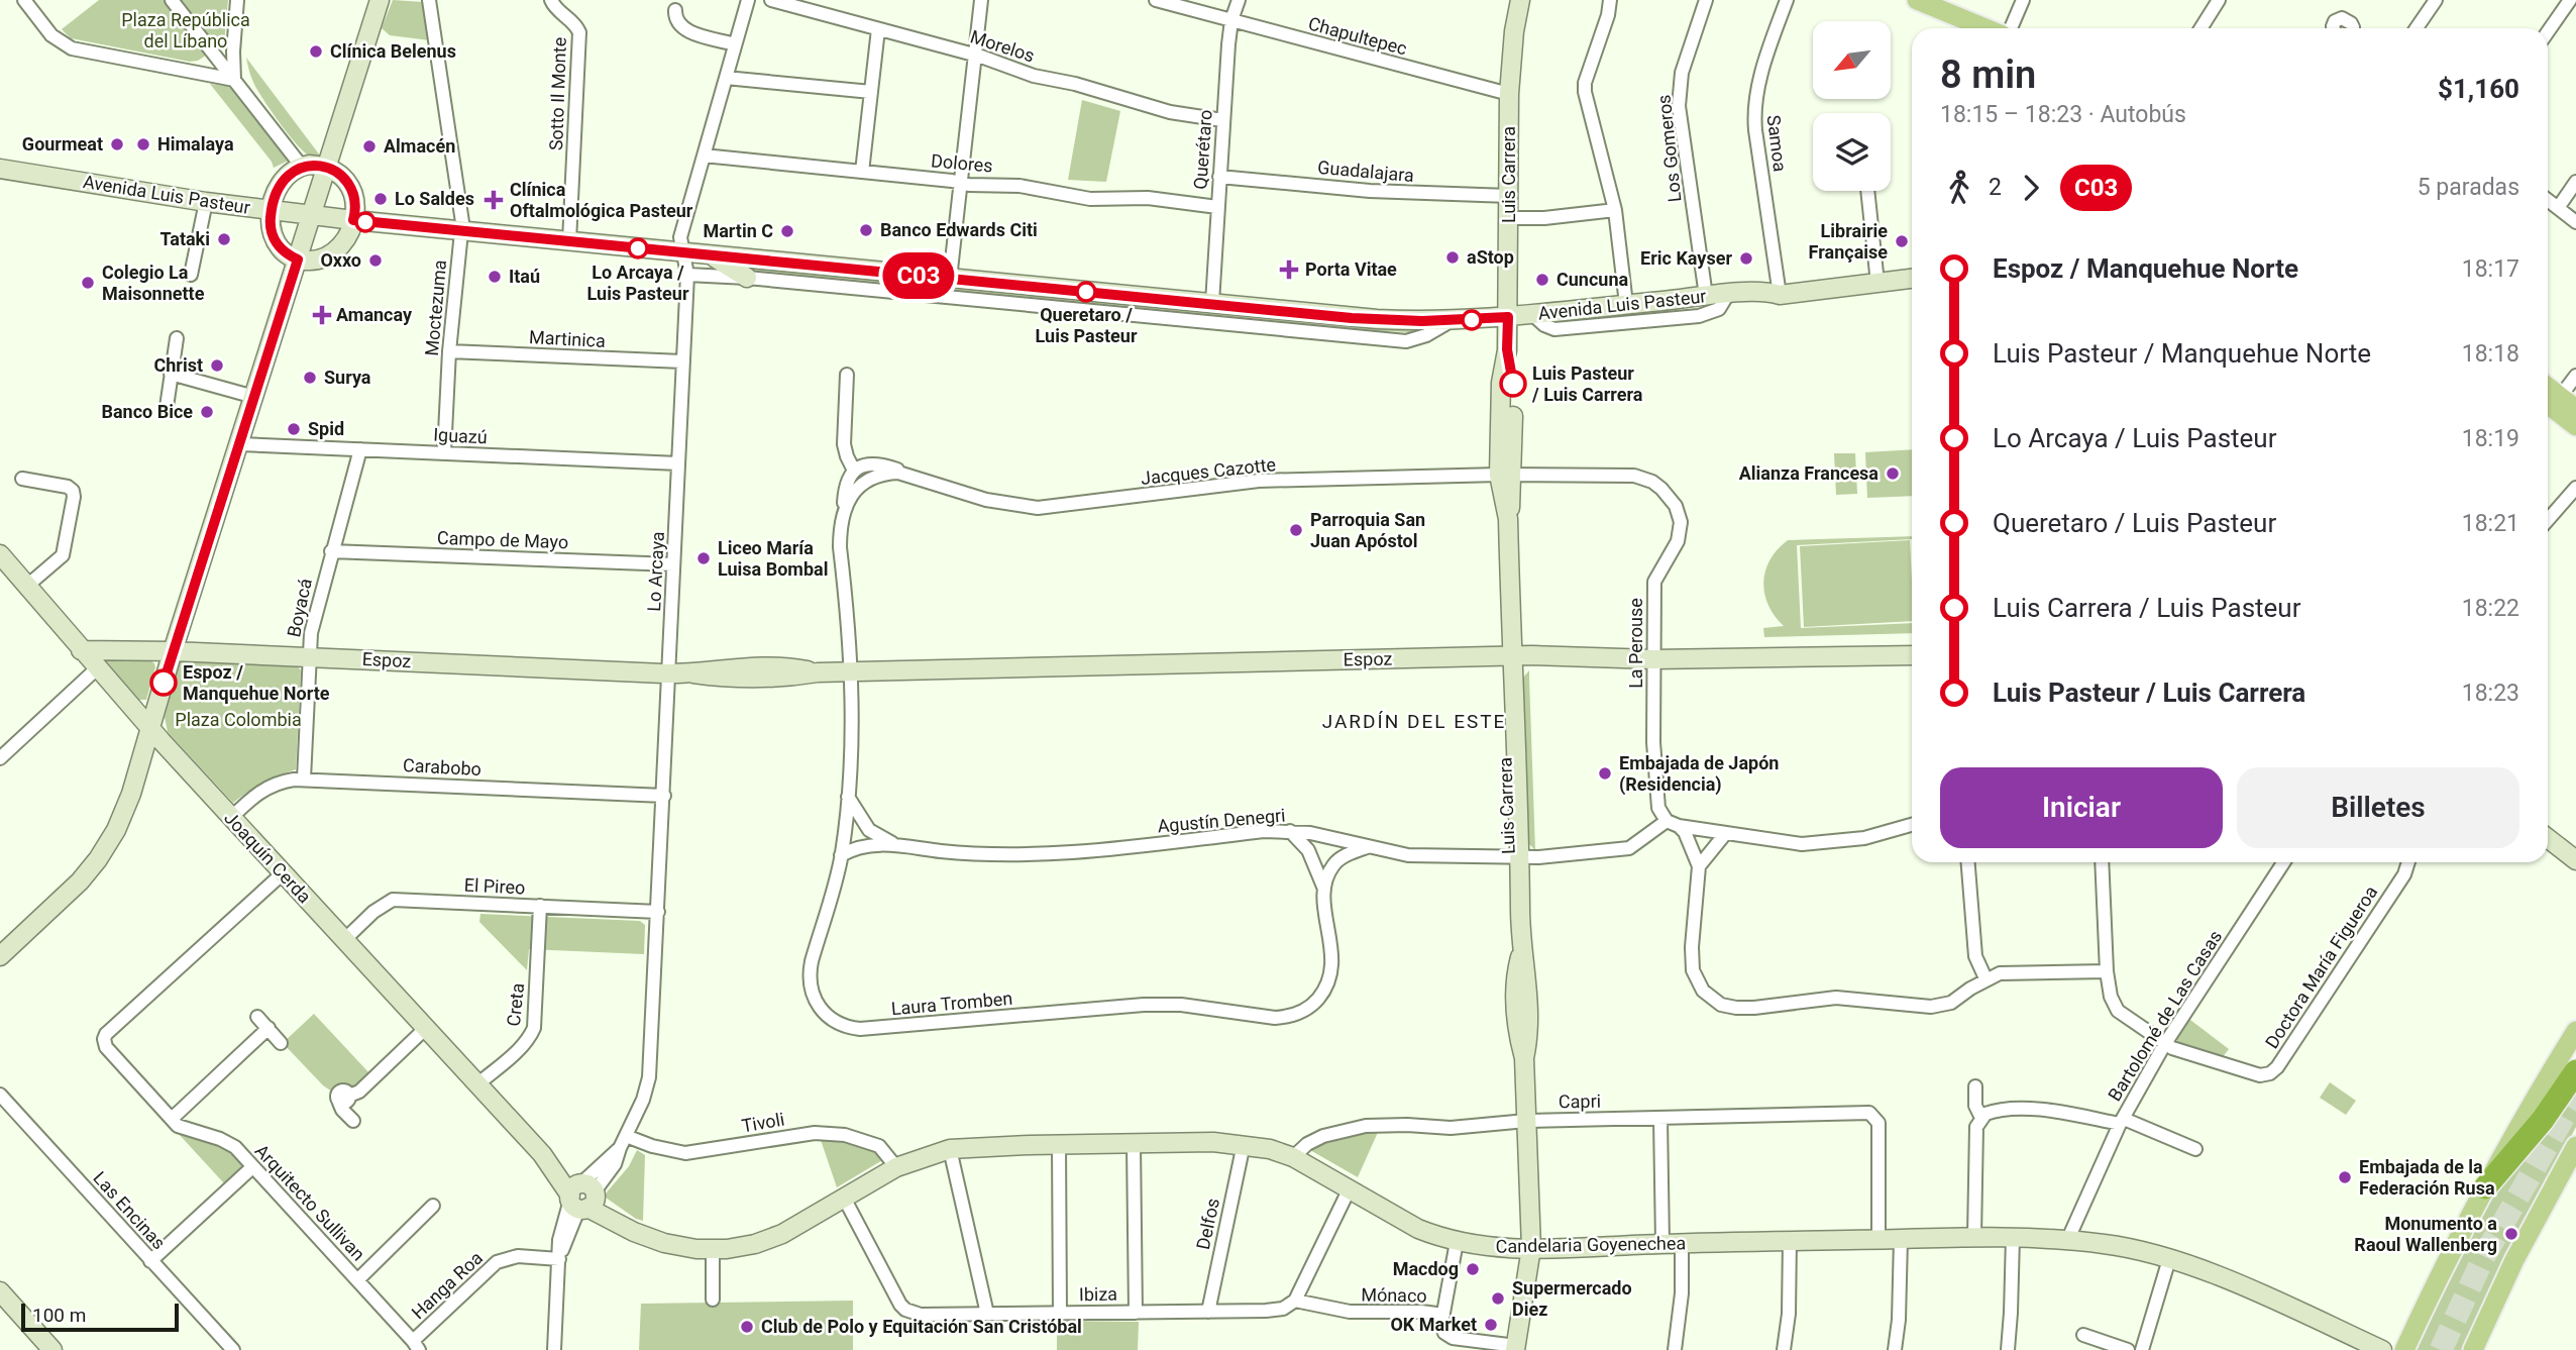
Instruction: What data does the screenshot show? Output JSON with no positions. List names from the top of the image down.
{
  "streets": {
    "street": [
      "Chapultepec",
      "Morelos",
      "Sotto Il Monte",
      "Samoa",
      "Los Gomeros",
      "Querétaro",
      "Dolores",
      "Guadalajara",
      "Luis Carrera",
      "Avenida Luis Pasteur",
      "Moctezuma",
      "Martinica",
      "Iguazú",
      "Jacques Cazotte",
      "Campo de Mayo",
      "Lo Arcaya",
      "Boyacá",
      "La Perouse",
      "Espoz",
      "Carabobo",
      "Agustín Denegri",
      "Joaquín Cerda",
      "El Pireo",
      "Doctora María Figueroa",
      "Laura Tromben",
      "Creta",
      "Bartolomé de Las Casas",
      "Capri",
      "Tivoli",
      "Arquitecto Sullivan",
      "Las Encinas",
      "Delfos",
      "Candelaria Goyenechea",
      "Hanga Roa",
      "Ibiza",
      "Mónaco"
    ]
  },
  "crossings": [
    ["Chapultepec", "Querétaro"],
    ["Chapultepec", "Luis Carrera"],
    ["Morelos", "Querétaro"],
    ["Sotto Il Monte", "Avenida Luis Pasteur"],
    ["Samoa", "Avenida Luis Pasteur"],
    ["Los Gomeros", "Avenida Luis Pasteur"],
    ["Querétaro", "Dolores"],
    ["Querétaro", "Guadalajara"],
    ["Querétaro", "Avenida Luis Pasteur"],
    ["Dolores", "Lo Arcaya"],
    ["Guadalajara", "Luis Carrera"],
    ["Luis Carrera", "Avenida Luis Pasteur"],
    ["Luis Carrera", "Jacques Cazotte"],
    ["Luis Carrera", "La Perouse"],
    ["Luis Carrera", "Espoz"],
    ["Luis Carrera", "Agustín Denegri"],
    ["Luis Carrera", "Capri"],
    ["Luis Carrera", "Candelaria Goyenechea"],
    ["Luis Carrera", "Mónaco"],
    ["Avenida Luis Pasteur", "Moctezuma"],
    ["Avenida Luis Pasteur", "Lo Arcaya"],
    ["Moctezuma", "Martinica"],
    ["Moctezuma", "Iguazú"],
    ["Martinica", "Lo Arcaya"],
    ["Iguazú", "Lo Arcaya"],
    ["Iguazú", "Boyacá"],
    ["Jacques Cazotte", "La Perouse"],
    ["Campo de Mayo", "Lo Arcaya"],
    ["Campo de Mayo", "Boyacá"],
    ["Lo Arcaya", "Espoz"],
    ["Lo Arcaya", "Carabobo"],
    ["Lo Arcaya", "Joaquín Cerda"],
    ["Lo Arcaya", "El Pireo"],
    ["Lo Arcaya", "Tivoli"],
    ["Lo Arcaya", "Candelaria Goyenechea"],
    ["Lo Arcaya", "Hanga Roa"],
    ["Boyacá", "Espoz"],
    ["Boyacá", "Carabobo"],
    ["La Perouse", "Espoz"],
    ["La Perouse", "Agustín Denegri"],
    ["Espoz", "Joaquín Cerda"],
    ["Espoz", "Laura Tromben"],
    ["Carabobo", "Joaquín Cerda"],
    ["Agustín Denegri", "Laura Tromben"],
    ["Joaquín Cerda", "El Pireo"],
    ["Joaquín Cerda", "Creta"],
    ["Joaquín Cerda", "Arquitecto Sullivan"],
    ["Joaquín Cerda", "Candelaria Goyenechea"],
    ["El Pireo", "Creta"],
    ["Doctora María Figueroa", "Bartolomé de Las Casas"],
    ["Bartolomé de Las Casas", "Candelaria Goyenechea"],
    ["Capri", "Candelaria Goyenechea"],
    ["Tivoli", "Candelaria Goyenechea"],
    ["Arquitecto Sullivan", "Hanga Roa"],
    ["Delfos", "Candelaria Goyenechea"],
    ["Delfos", "Ibiza"],
    ["Candelaria Goyenechea", "Ibiza"],
    ["Ibiza", "Mónaco"]
  ],
  "districts": ["JARDÍN DEL ESTE"],
  "parks": ["Plaza República del Líbano", "Plaza Colombia"],
  "places": {
    "other": [
      "Clínica Belenus",
      "Gourmeat",
      "Himalaya",
      "Almacén",
      "Lo Saldes",
      "Banco Edwards Citi",
      "Martin C",
      "Tataki",
      "Librairie Française",
      "Lo Arcaya / Luis Pasteur",
      "aStop",
      "Eric Kayser",
      "Oxxo",
      "Itaú",
      "Cuncuna",
      "Colegio La Maisonnette",
      "Queretaro / Luis Pasteur",
      "Christ",
      "Surya",
      "Luis Pasteur / Luis Carrera",
      "Banco Bice",
      "Spid",
      "Alianza Francesa",
      "Parroquia San Juan Apóstol",
      "Liceo María Luisa Bombal",
      "Espoz / Manquehue Norte",
      "Embajada de Japón (Residencia)",
      "Embajada de la Federación Rusa",
      "Monumento a Raoul Wallenberg",
      "Macdog",
      "Supermercado Diez",
      "OK Market",
      "Club de Polo y Equitación San Cristóbal"
    ],
    "health": ["Clínica Oftalmológica Pasteur", "Porta Vitae", "Amancay"]
  },
  "lines": ["bus line C03"],
  "scale_bar": "100 m",
  "north": "bottom left",
  "page": {
    "on_map": "C03",
    "heading": ["8 min", "18:15 – 18:23 · Autobús", "$1,160"],
    "legs": ["2", "C03", "5 paradas"],
    "list": [
      {
        "name": "Espoz / Manquehue Norte",
        "value": "18:17"
      },
      {
        "name": "Luis Pasteur / Manquehue Norte",
        "value": "18:18"
      },
      {
        "name": "Lo Arcaya / Luis Pasteur",
        "value": "18:19"
      },
      {
        "name": "Queretaro / Luis Pasteur",
        "value": "18:21"
      },
      {
        "name": "Luis Carrera / Luis Pasteur",
        "value": "18:22"
      },
      {
        "name": "Luis Pasteur / Luis Carrera",
        "value": "18:23"
      }
    ],
    "buttons": ["Iniciar", "Billetes"],
    "scale": "100 m"
  }
}
